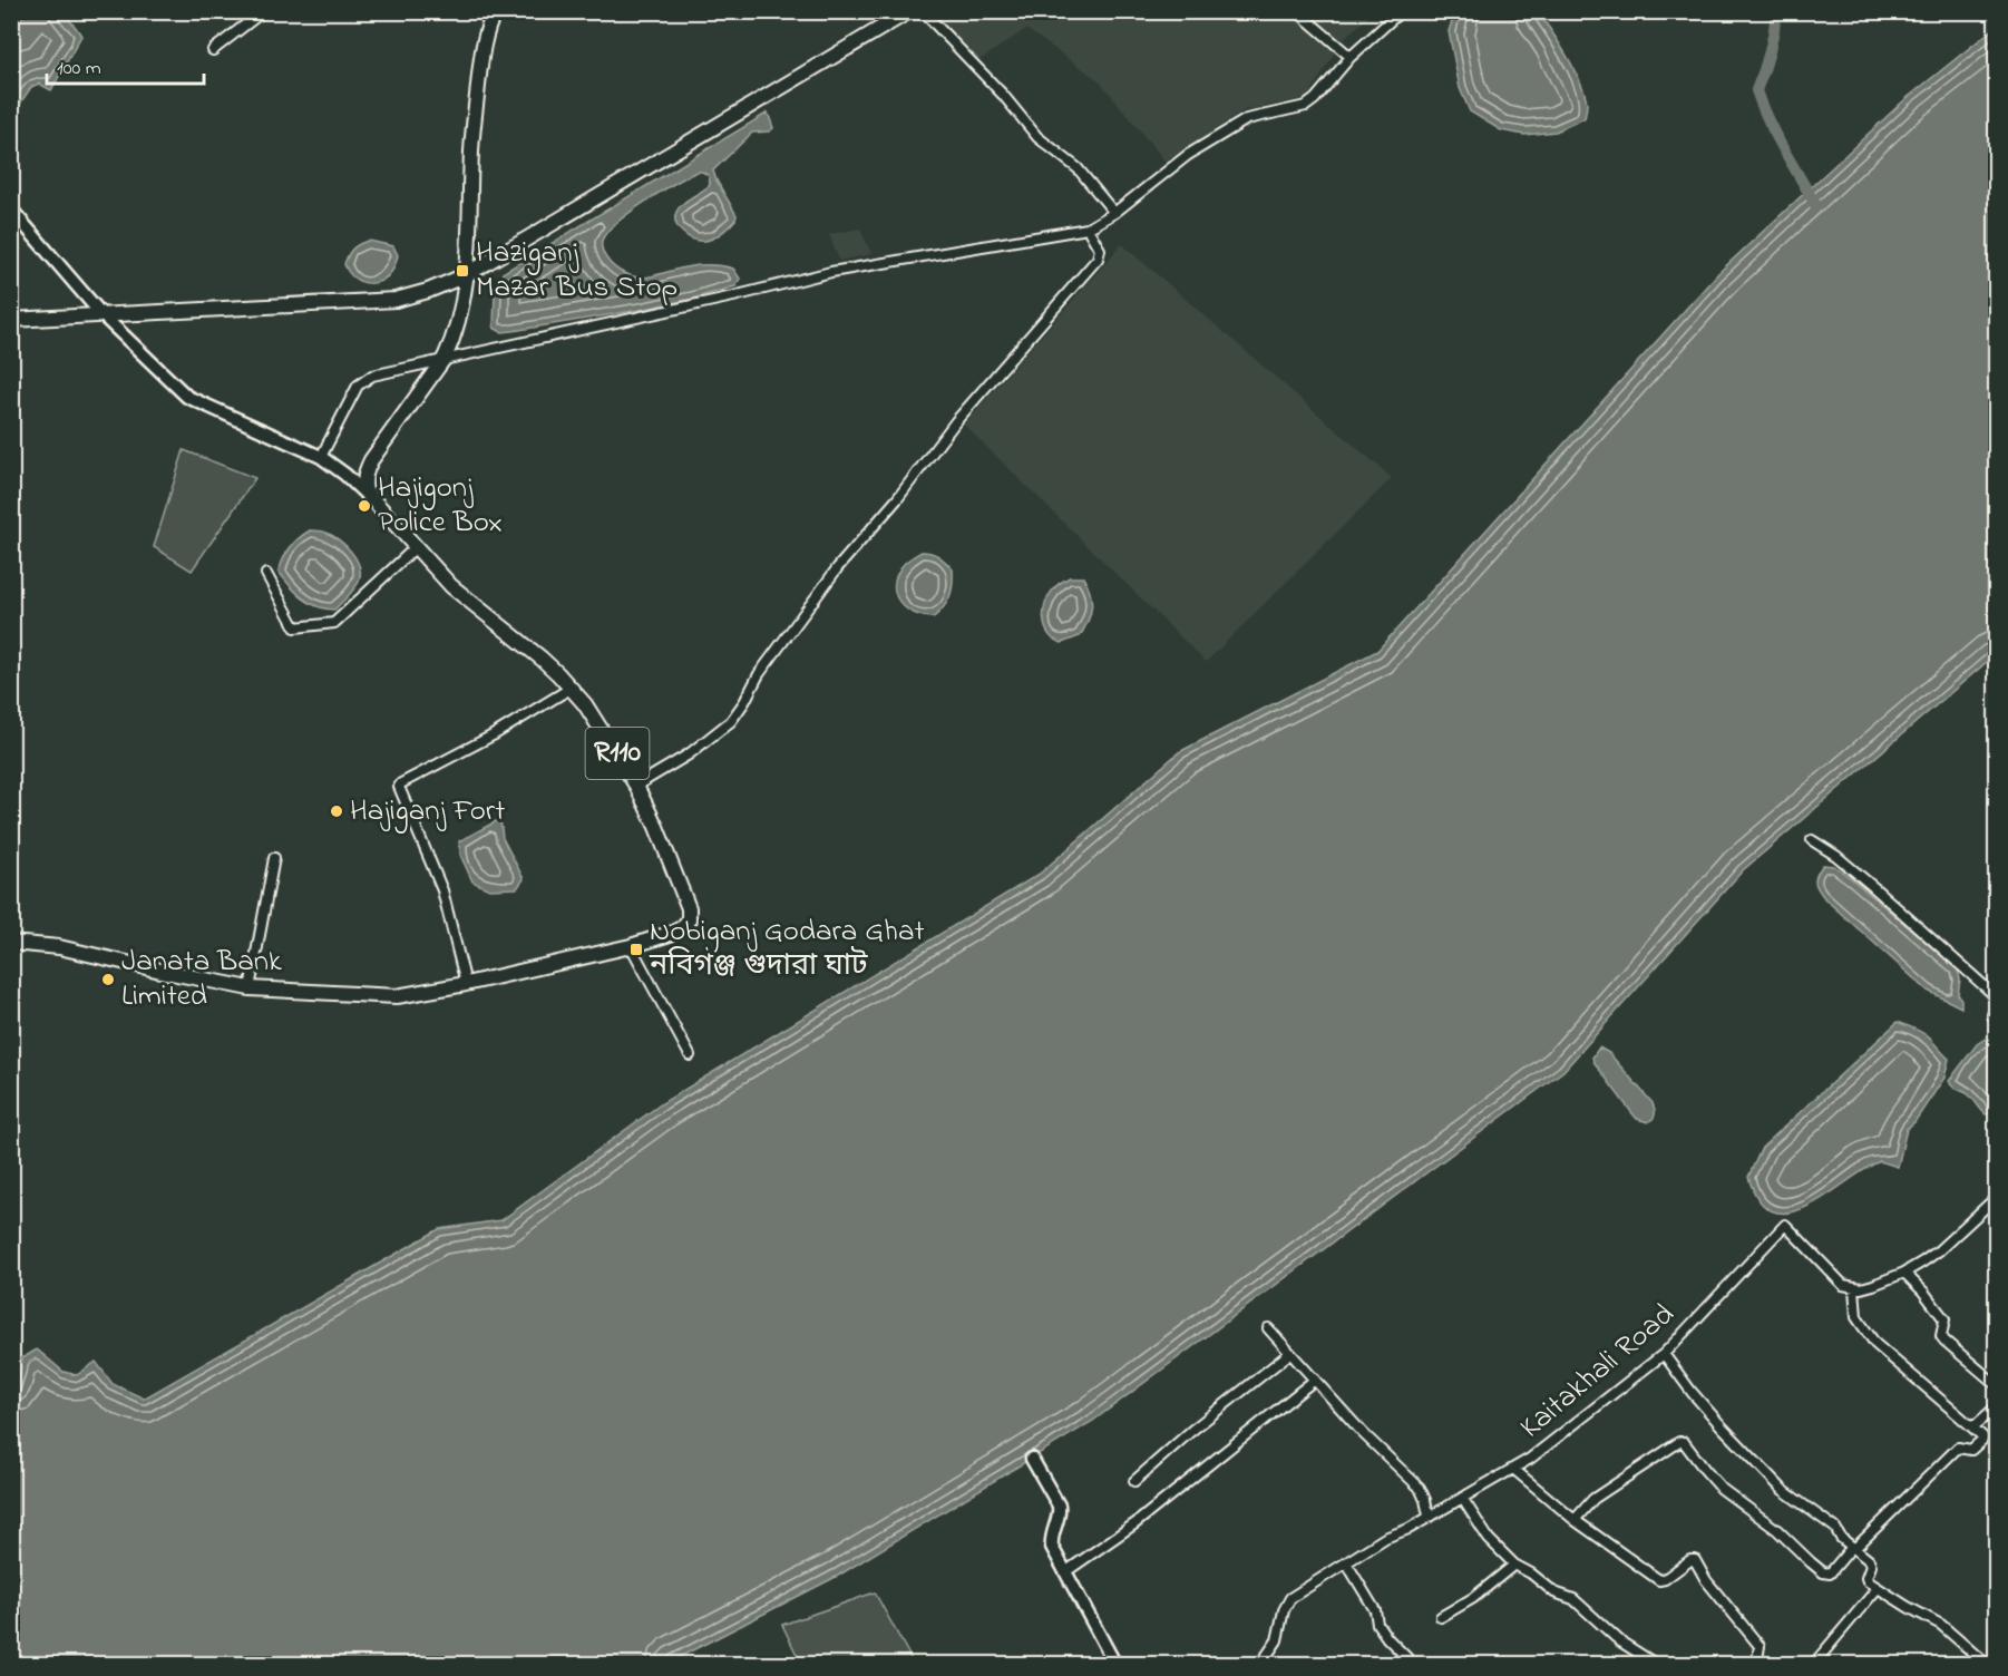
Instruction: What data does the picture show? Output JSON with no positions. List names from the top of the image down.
{
  "streets": {
    "main road": ["R110"],
    "street": ["Kaitakhali Road"]
  },
  "places": {
    "transit": ["Haziganj Mazar Bus Stop", "Nobiganj Godara Ghat নবিগঞ্জ গুদারা ঘাট"],
    "other": ["Hajigonj Police Box", "Hajiganj Fort", "Janata Bank Limited"]
  },
  "scale_bar": "100 m"
}
